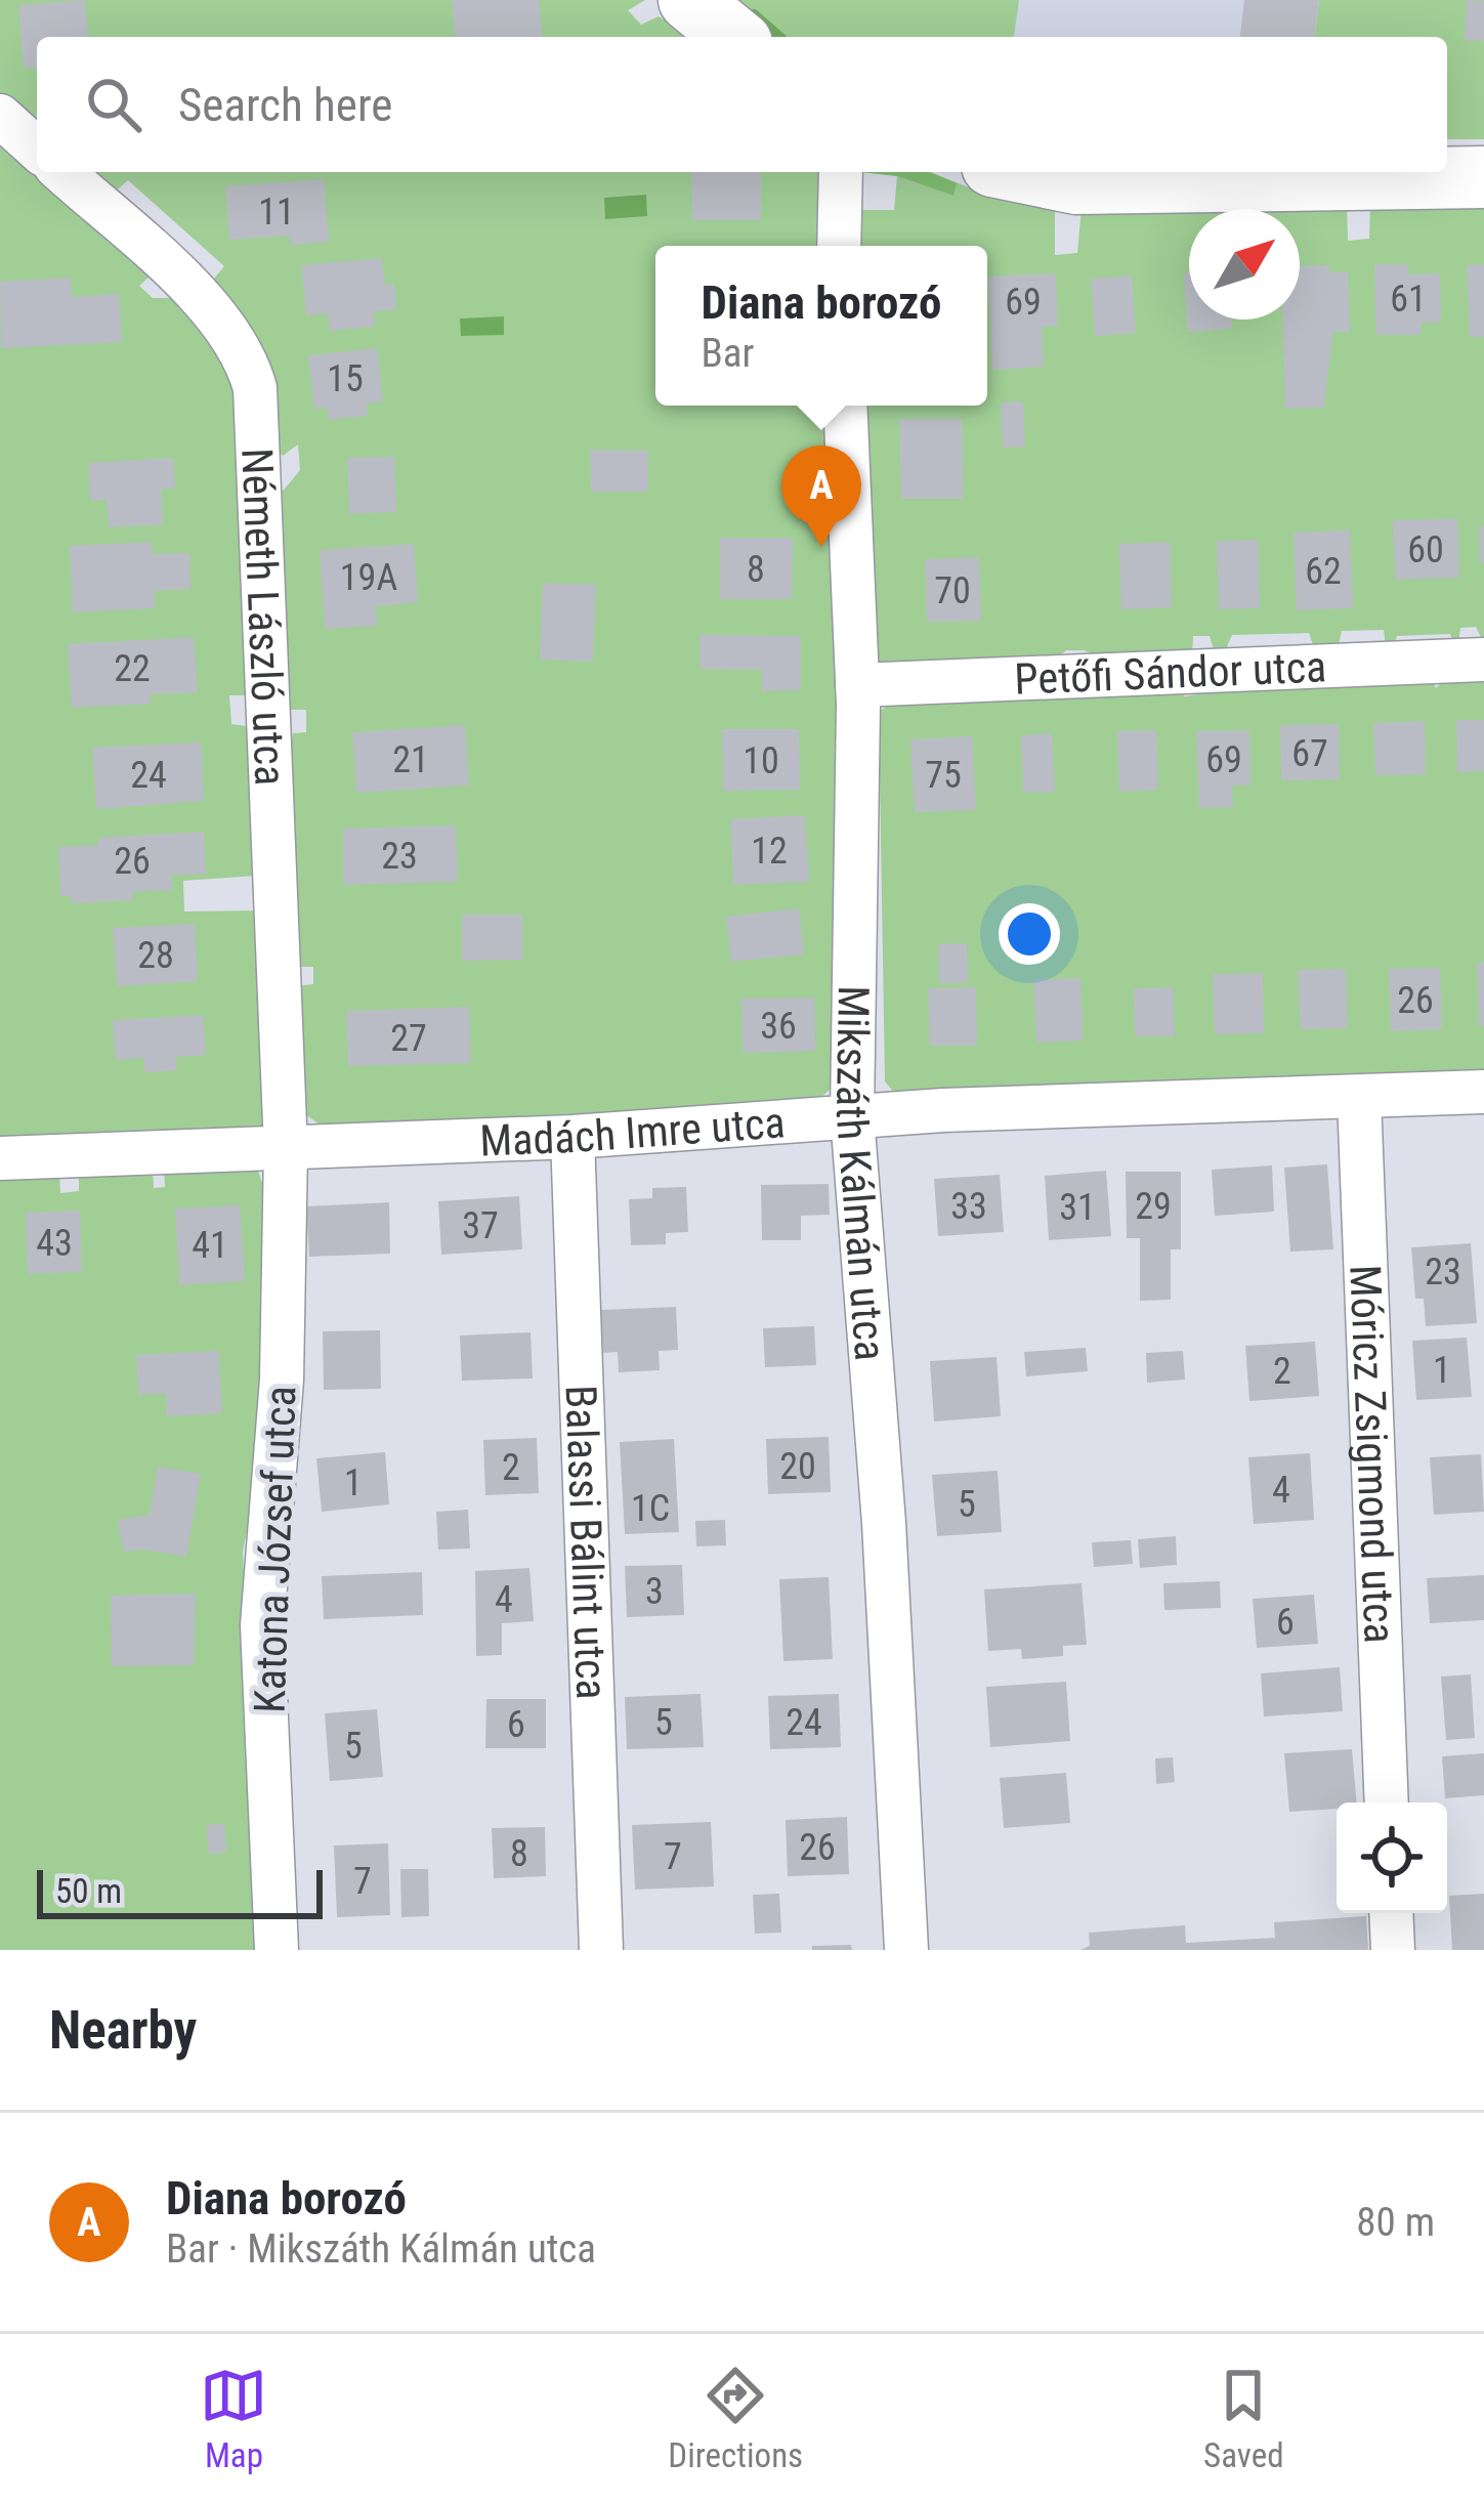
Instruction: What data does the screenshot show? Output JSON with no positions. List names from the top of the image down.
{
  "streets": {
    "street": [
      "Németh László utca",
      "Petőfi Sándor utca",
      "Madách Imre utca",
      "Mikszáth Kálmán utca",
      "Móricz Zsigmond utca",
      "Balassi Bálint utca",
      "Katona József utca"
    ]
  },
  "crossings": [
    ["Németh László utca", "Madách Imre utca"],
    ["Németh László utca", "Katona József utca"],
    ["Petőfi Sándor utca", "Mikszáth Kálmán utca"],
    ["Madách Imre utca", "Mikszáth Kálmán utca"],
    ["Madách Imre utca", "Móricz Zsigmond utca"],
    ["Madách Imre utca", "Balassi Bálint utca"],
    ["Madách Imre utca", "Katona József utca"]
  ],
  "house_numbers": [
    "11",
    "61",
    "69",
    "15",
    "60",
    "8",
    "62",
    "19A",
    "70",
    "22",
    "67",
    "21",
    "69",
    "10",
    "24",
    "75",
    "12",
    "23",
    "26",
    "28",
    "26",
    "36",
    "27",
    "33",
    "29",
    "31",
    "37",
    "43",
    "41",
    "23",
    "1",
    "2",
    "20",
    "2",
    "1",
    "4",
    "5",
    "1C",
    "3",
    "4",
    "6",
    "5",
    "24",
    "6",
    "5",
    "26",
    "8",
    "7",
    "7"
  ],
  "scale_bar": "50 m",
  "north": "top right",
  "page": {
    "search": "Search here",
    "popup": ["Diana borozó", "Bar"],
    "pins": "A",
    "scale": "50 m",
    "heading": "Nearby",
    "list": [
      {
        "mark": "A",
        "name": "Diana borozó",
        "note": "Bar · Mikszáth Kálmán utca",
        "value": "80 m"
      }
    ],
    "nav": ["Map", "Directions", "Saved"]
  }
}
